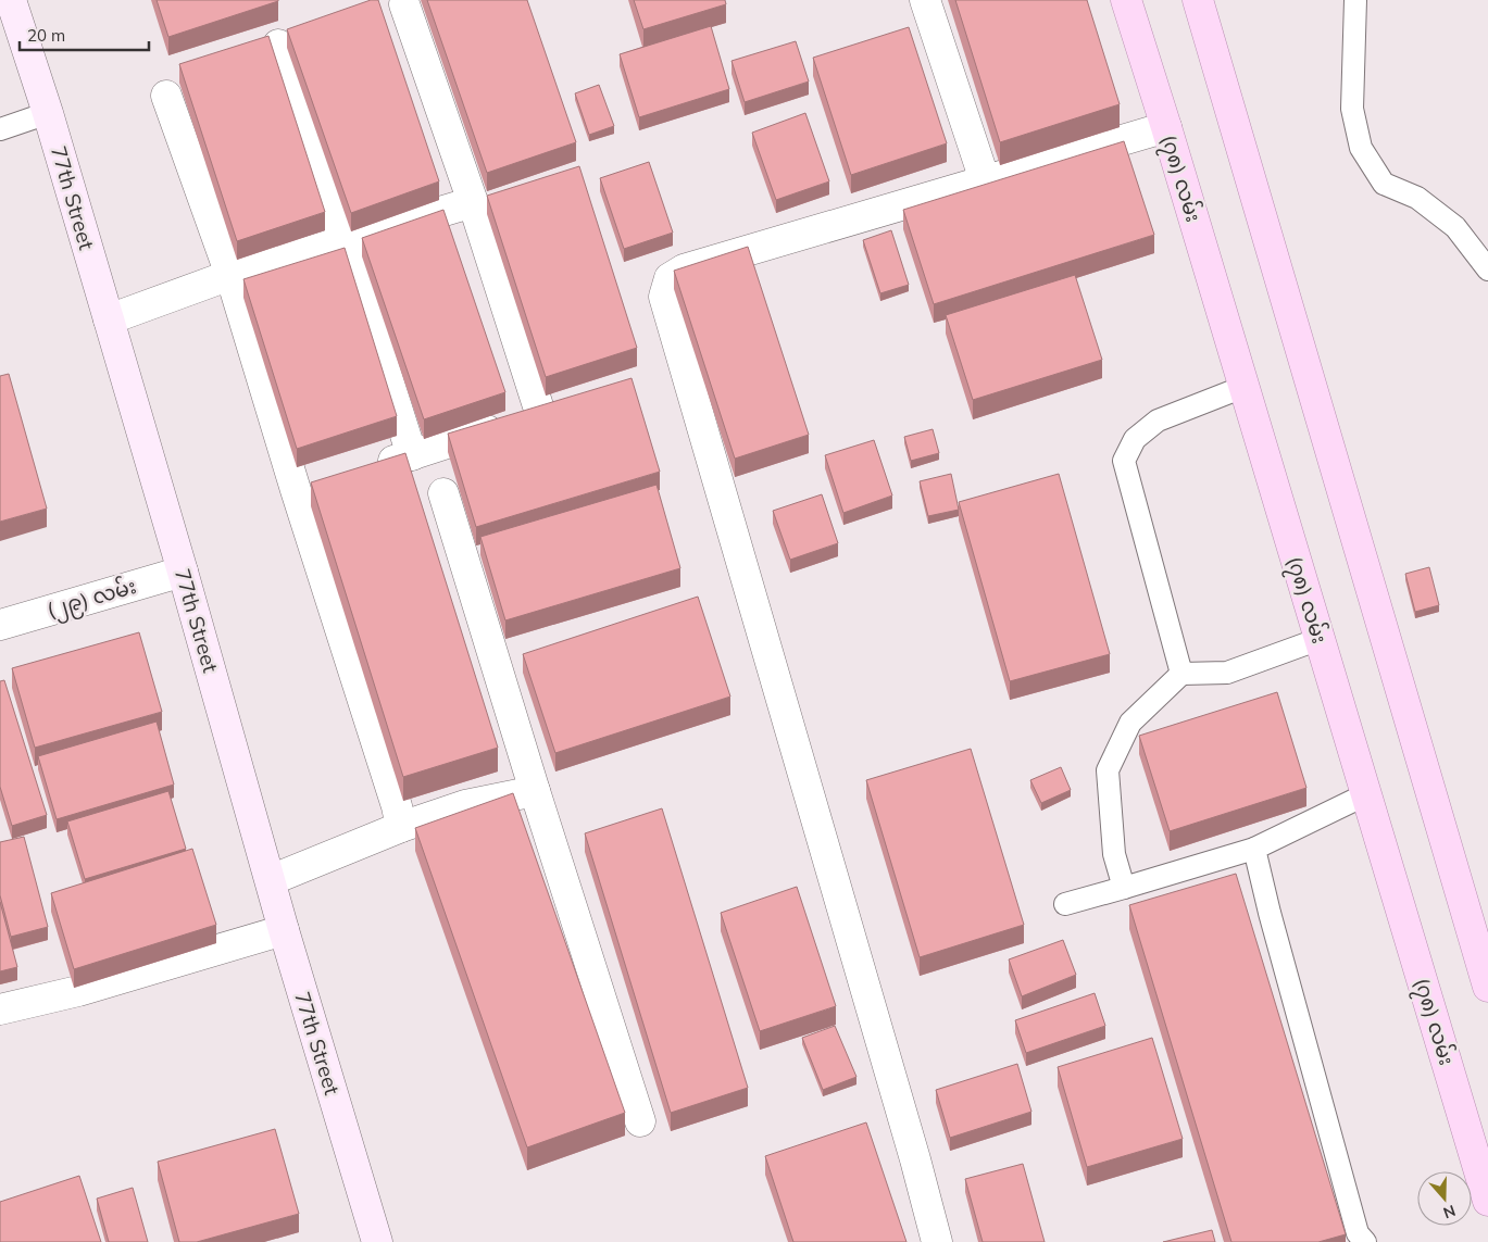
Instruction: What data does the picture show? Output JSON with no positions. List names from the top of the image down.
{
  "streets": {
    "main road": ["(၇၈) လမ်း"],
    "street": ["77th Street", "(၂၉) လမ်း"]
  },
  "crossings": [
    ["77th Street", "(၂၉) လမ်း"]
  ],
  "scale_bar": "20 m",
  "north": "bottom"
}
